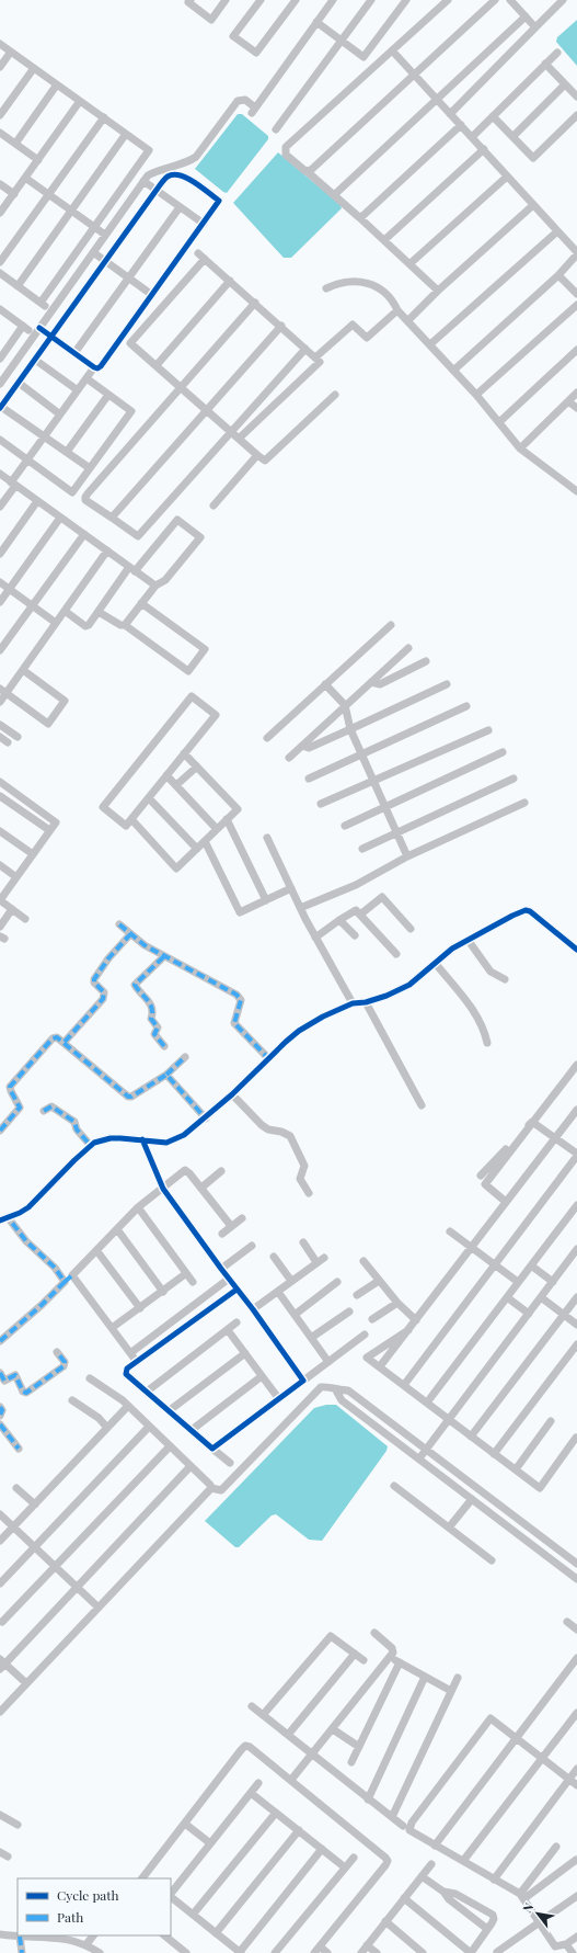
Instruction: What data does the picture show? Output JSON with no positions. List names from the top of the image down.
{
  "legend": ["Cycle path", "Path"],
  "north": "top left"
}
